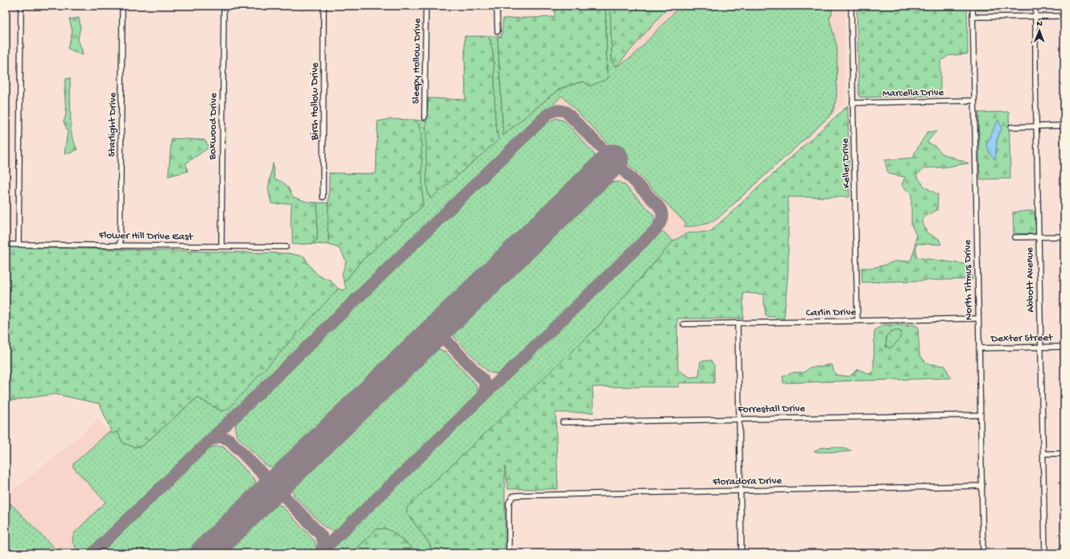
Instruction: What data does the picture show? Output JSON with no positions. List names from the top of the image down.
{
  "streets": {
    "street": [
      "Sleepy Hollow Drive",
      "Marcella Drive",
      "Birch Hollow Drive",
      "Starlight Drive",
      "Boxwood Drive",
      "Keller Drive",
      "Flower Hill Drive East",
      "North Titmus Drive",
      "Abbott Avenue",
      "Carlin Drive",
      "Dexter Street",
      "Forrestall Drive",
      "Floradora Drive"
    ]
  },
  "crossings": [
    ["Marcella Drive", "Keller Drive"],
    ["Marcella Drive", "North Titmus Drive"],
    ["Starlight Drive", "Flower Hill Drive East"],
    ["Boxwood Drive", "Flower Hill Drive East"],
    ["Keller Drive", "Carlin Drive"],
    ["North Titmus Drive", "Carlin Drive"],
    ["North Titmus Drive", "Dexter Street"],
    ["North Titmus Drive", "Forrestall Drive"],
    ["North Titmus Drive", "Floradora Drive"],
    ["Abbott Avenue", "Dexter Street"]
  ],
  "north": "top"
}
